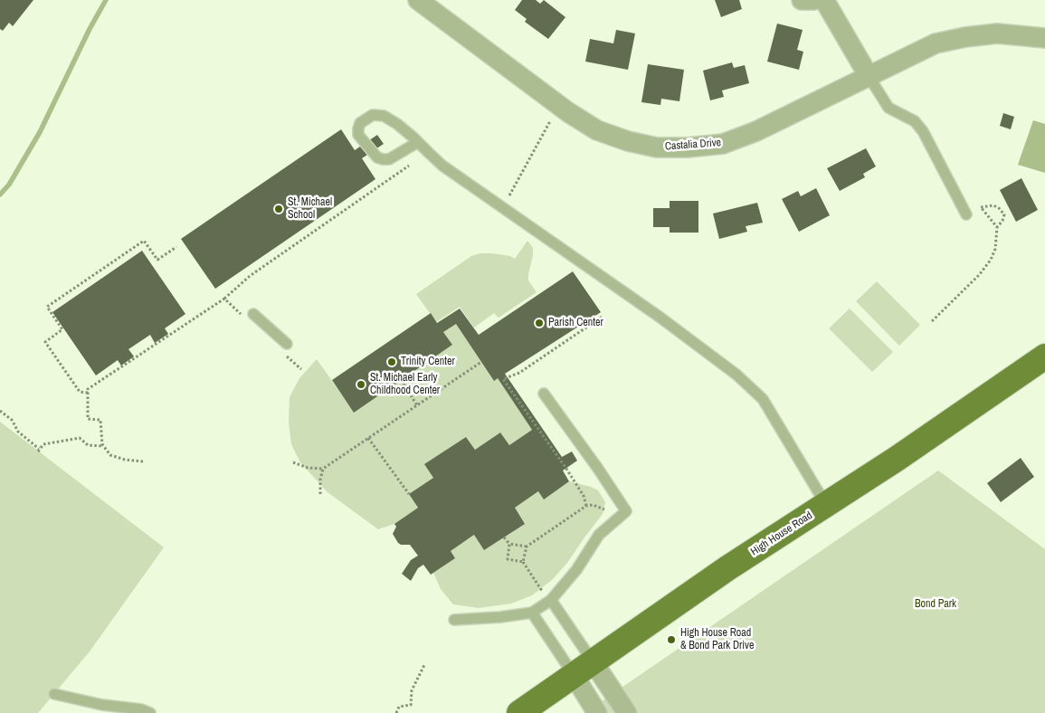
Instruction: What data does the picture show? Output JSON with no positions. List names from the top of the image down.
{
  "streets": {
    "main road": ["High House Road"],
    "street": ["Castalia Drive"]
  },
  "parks": ["Bond Park"],
  "places": [
    "St. Michael School",
    "Parish Center",
    "Trinity Center",
    "St. Michael Early Childhood Center",
    "High House Road & Bond Park Drive"
  ]
}
